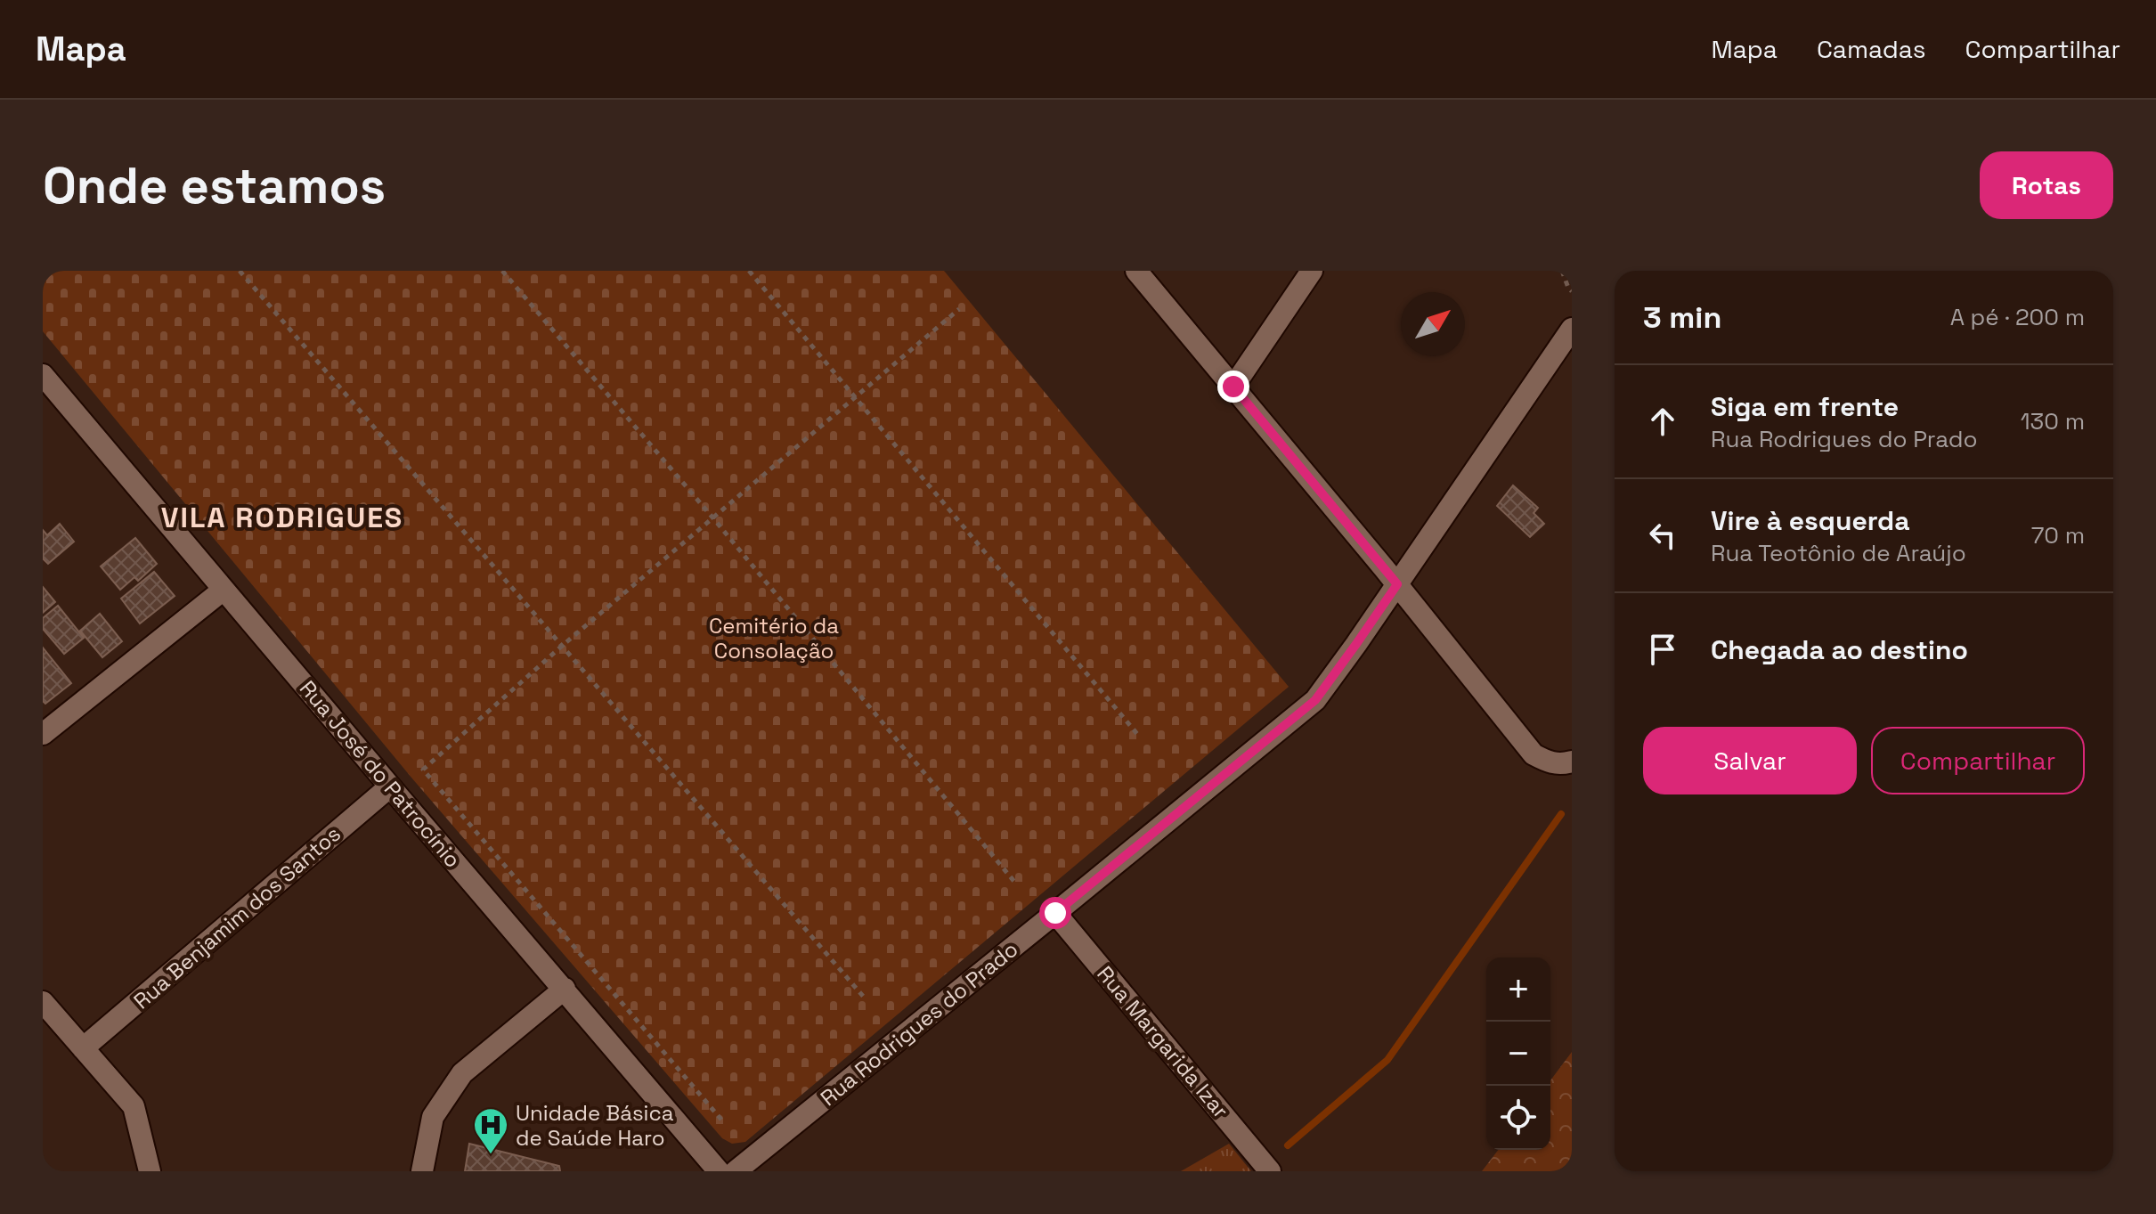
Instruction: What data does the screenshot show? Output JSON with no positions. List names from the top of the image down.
{
  "streets": {
    "street": [
      "Rua José do Patrocínio",
      "Rua Benjamim dos Santos",
      "Rua Rodrigues do Prado",
      "Rua Margarida Izar"
    ]
  },
  "crossings": [
    ["Rua José do Patrocínio", "Rua Benjamim dos Santos"],
    ["Rua Rodrigues do Prado", "Rua Margarida Izar"]
  ],
  "districts": ["VILA RODRIGUES"],
  "parks": ["Cemitério da Consolação"],
  "places": {
    "hospital": ["Unidade Básica de Saúde Haro"]
  },
  "north": "top right",
  "page": {
    "header": "Mapa",
    "nav": ["Mapa", "Camadas", "Compartilhar"],
    "buttons": [
      "Rotas",
      ["Salvar", "Compartilhar"]
    ],
    "title": "Onde estamos",
    "heading": ["3 min", "A pé · 200 m"],
    "list": [
      ["Siga em frente", "Rua Rodrigues do Prado", "130 m"],
      ["Vire à esquerda", "Rua Teotônio de Araújo", "70 m"],
      "Chegada ao destino"
    ],
    "map_buttons": ["+", "−"]
  }
}
